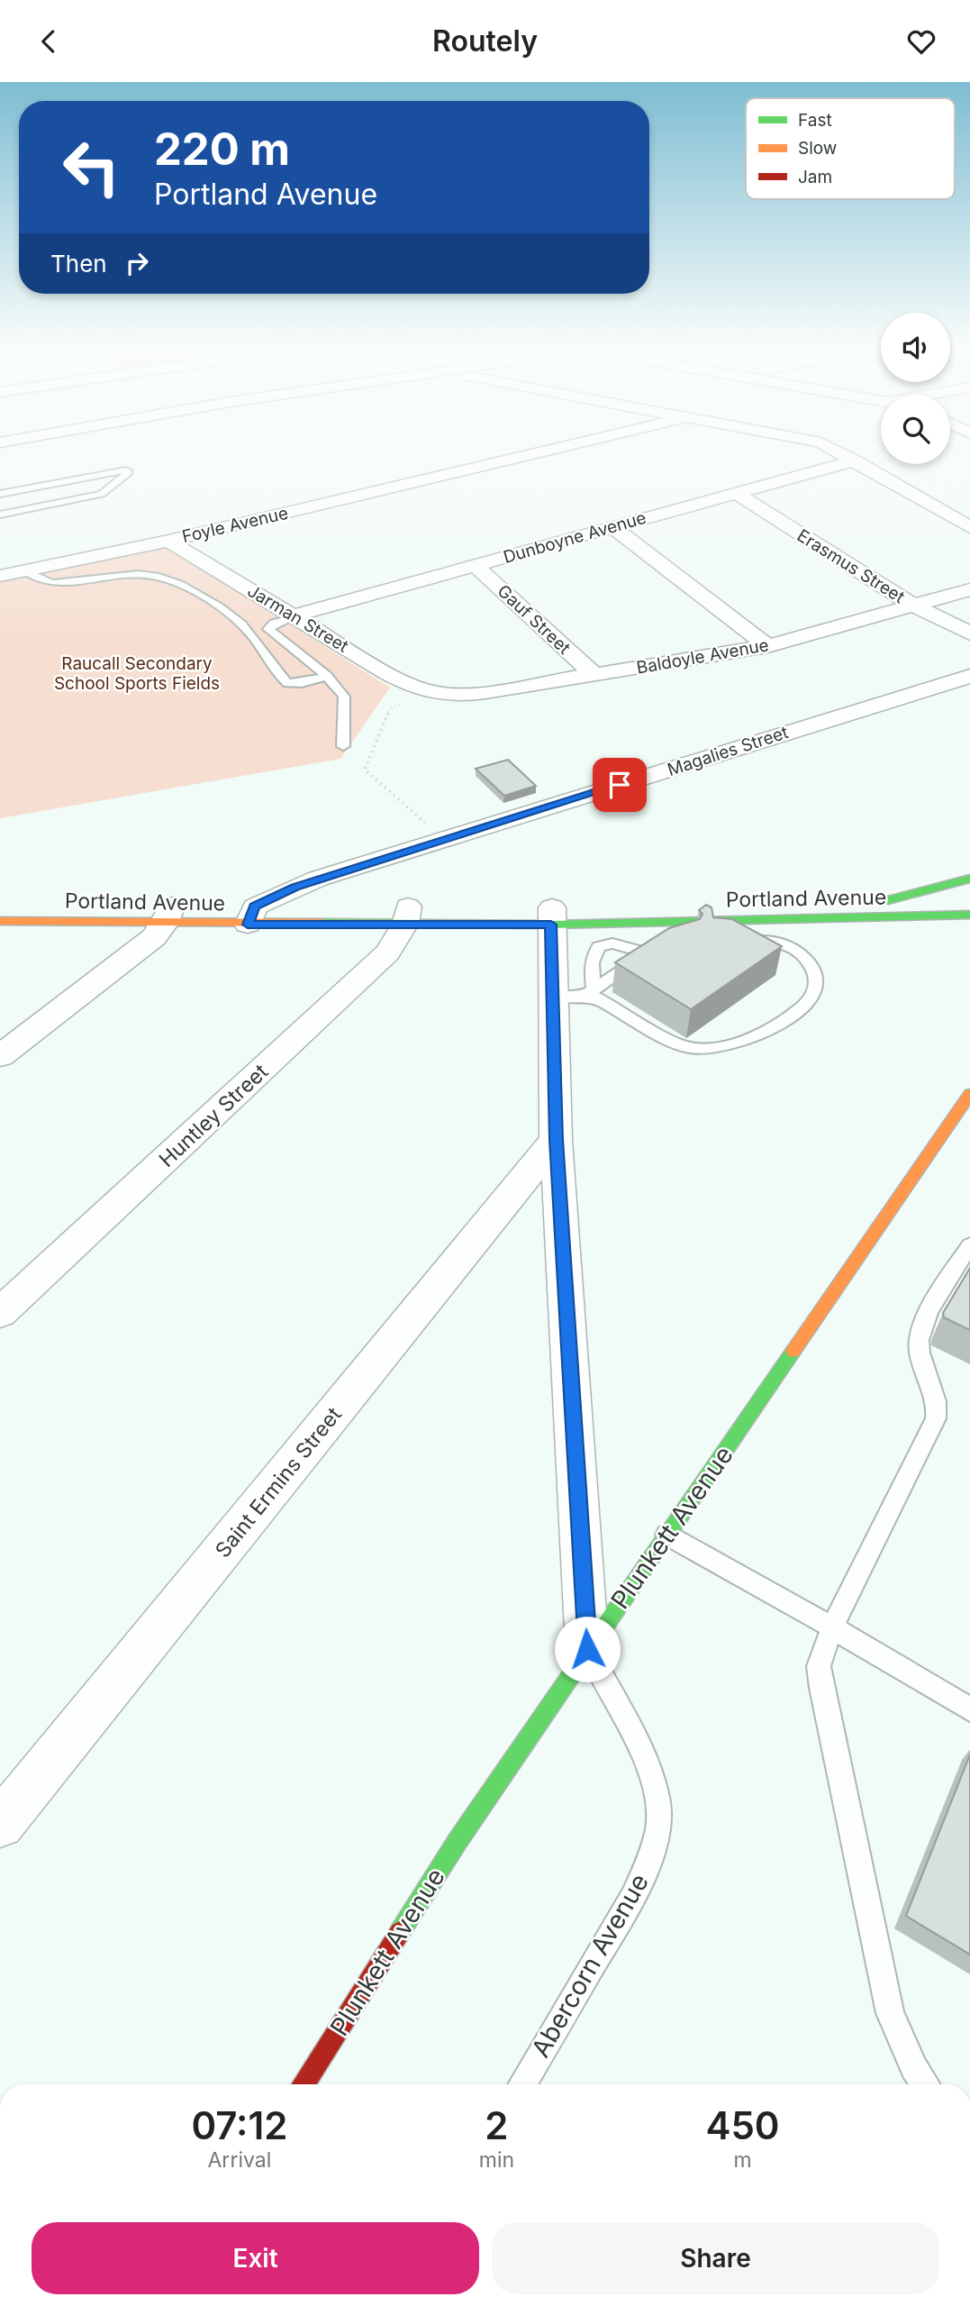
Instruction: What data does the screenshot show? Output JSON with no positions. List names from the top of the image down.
{
  "streets": {
    "main road": ["Portland Avenue", "Plunkett Avenue"],
    "street": [
      "Foyle Avenue",
      "Dunboyne Avenue",
      "Erasmus Street",
      "Jarman Street",
      "Gauf Street",
      "Baldoyle Avenue",
      "Magalies Street",
      "Huntley Street",
      "Saint Ermins Street",
      "Abercorn Avenue"
    ]
  },
  "crossings": [
    ["Foyle Avenue", "Jarman Street"],
    ["Dunboyne Avenue", "Erasmus Street"],
    ["Dunboyne Avenue", "Jarman Street"],
    ["Dunboyne Avenue", "Gauf Street"],
    ["Erasmus Street", "Baldoyle Avenue"],
    ["Jarman Street", "Baldoyle Avenue"],
    ["Gauf Street", "Baldoyle Avenue"],
    ["Magalies Street", "Portland Avenue"],
    ["Portland Avenue", "Huntley Street"],
    ["Portland Avenue", "Abercorn Avenue"],
    ["Saint Ermins Street", "Abercorn Avenue"],
    ["Plunkett Avenue", "Abercorn Avenue"]
  ],
  "parks": ["Raucall Secondary School Sports Fields"],
  "legend": ["Fast", "Slow", "Jam"],
  "page": {
    "header": "Routely",
    "turn": ["220 m", "Portland Avenue"],
    "then": "Then",
    "eta": [
      "07:12",
      "Arrival",
      "2",
      "min",
      "450",
      "m"
    ],
    "buttons": ["Exit", "Share"]
  }
}
